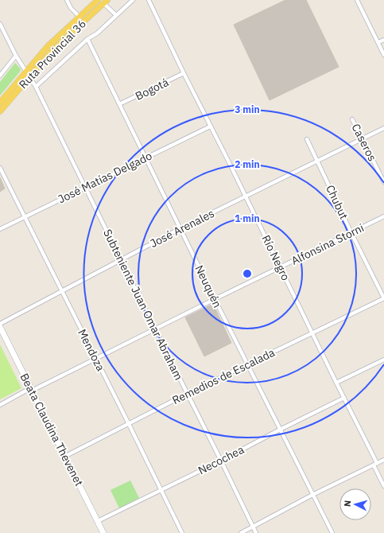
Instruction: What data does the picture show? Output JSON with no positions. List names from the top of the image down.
{
  "streets": {
    "main road": ["Ruta Provincial 36", "Beata Claudina Thevenet"],
    "street": [
      "Bogotá",
      "Caseros",
      "José Matías Delgado",
      "Chubut",
      "José Arenales",
      "Alfonsina Storni",
      "Río Negro",
      "Neuquén",
      "Subteniente Juan Omar Abraham",
      "Mendoza",
      "Remedios de Escalada",
      "Necochea"
    ]
  },
  "crossings": [
    ["Ruta Provincial 36", "Subteniente Juan Omar Abraham"],
    ["Bogotá", "Río Negro"],
    ["Bogotá", "Neuquén"],
    ["Caseros", "José Arenales"],
    ["José Matías Delgado", "Río Negro"],
    ["José Matías Delgado", "Neuquén"],
    ["José Matías Delgado", "Subteniente Juan Omar Abraham"],
    ["José Matías Delgado", "Mendoza"],
    ["Chubut", "José Arenales"],
    ["Chubut", "Alfonsina Storni"],
    ["Chubut", "Remedios de Escalada"],
    ["José Arenales", "Río Negro"],
    ["José Arenales", "Neuquén"],
    ["José Arenales", "Subteniente Juan Omar Abraham"],
    ["José Arenales", "Mendoza"],
    ["Alfonsina Storni", "Río Negro"],
    ["Alfonsina Storni", "Neuquén"],
    ["Alfonsina Storni", "Subteniente Juan Omar Abraham"],
    ["Alfonsina Storni", "Mendoza"],
    ["Alfonsina Storni", "Beata Claudina Thevenet"],
    ["Río Negro", "Remedios de Escalada"],
    ["Río Negro", "Necochea"],
    ["Neuquén", "Remedios de Escalada"],
    ["Neuquén", "Necochea"],
    ["Subteniente Juan Omar Abraham", "Remedios de Escalada"],
    ["Subteniente Juan Omar Abraham", "Necochea"],
    ["Mendoza", "Remedios de Escalada"],
    ["Mendoza", "Necochea"],
    ["Remedios de Escalada", "Beata Claudina Thevenet"],
    ["Beata Claudina Thevenet", "Necochea"]
  ],
  "north": "left",
  "rings": ["3 min", "2 min", "1 min"]
}
